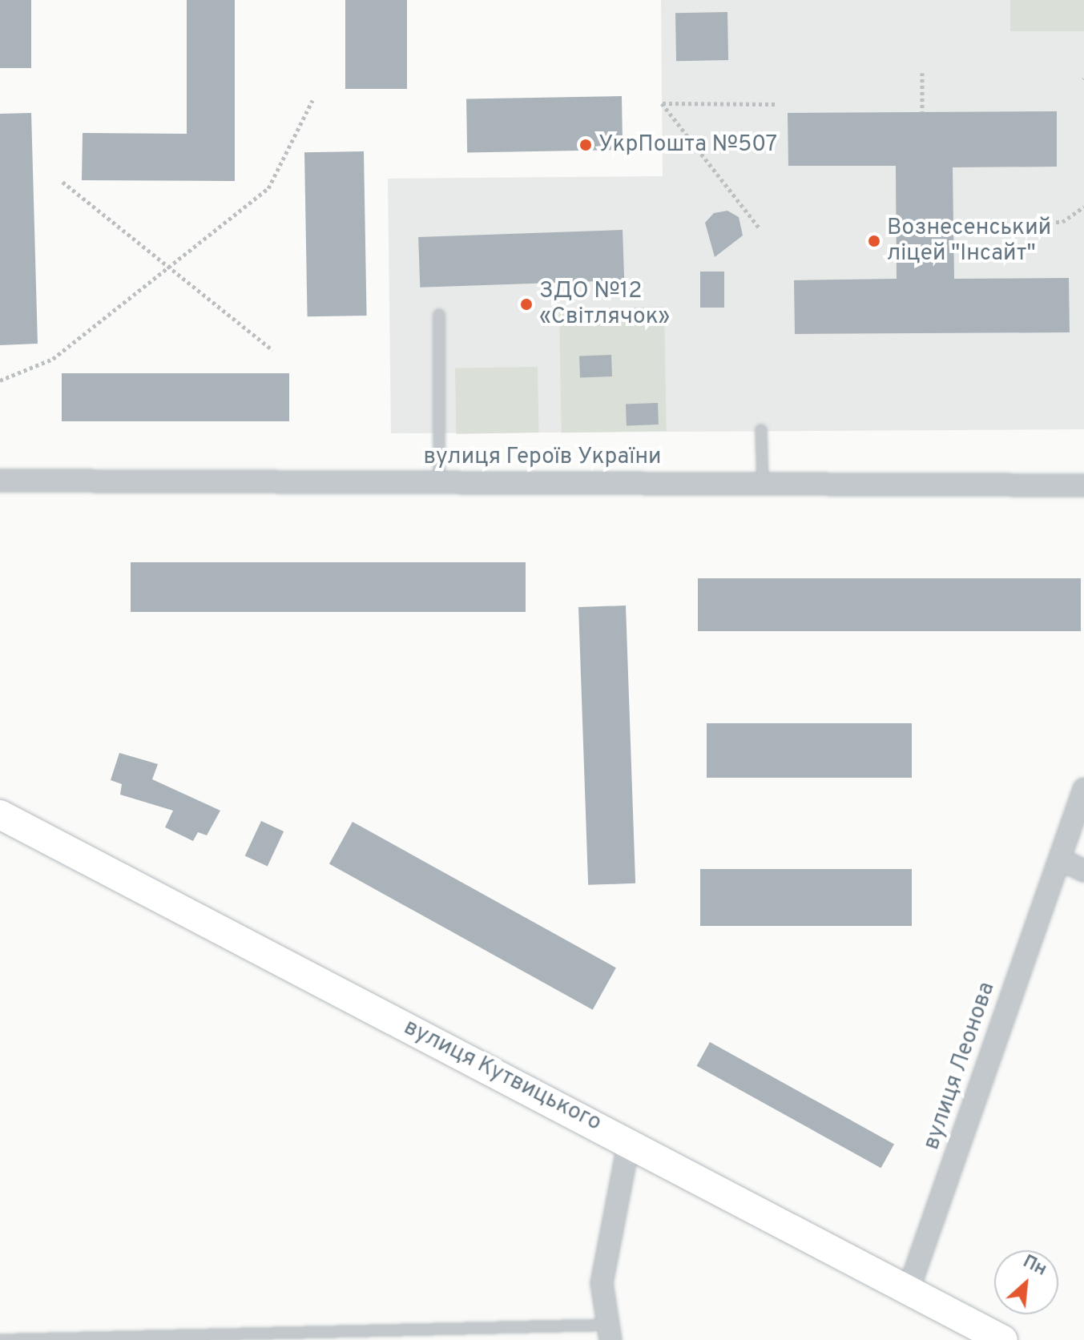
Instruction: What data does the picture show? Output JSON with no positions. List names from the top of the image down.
{
  "streets": {
    "street": ["вулиця Героїв України", "вулиця Леонова", "вулиця Кутвицького"]
  },
  "crossings": [
    ["вулиця Леонова", "вулиця Кутвицького"]
  ],
  "places": ["УкрПошта №507", "Вознесенський ліцей \"Інсайт\"", "ЗДО №12 «Світлячок»"],
  "north": "top right"
}
